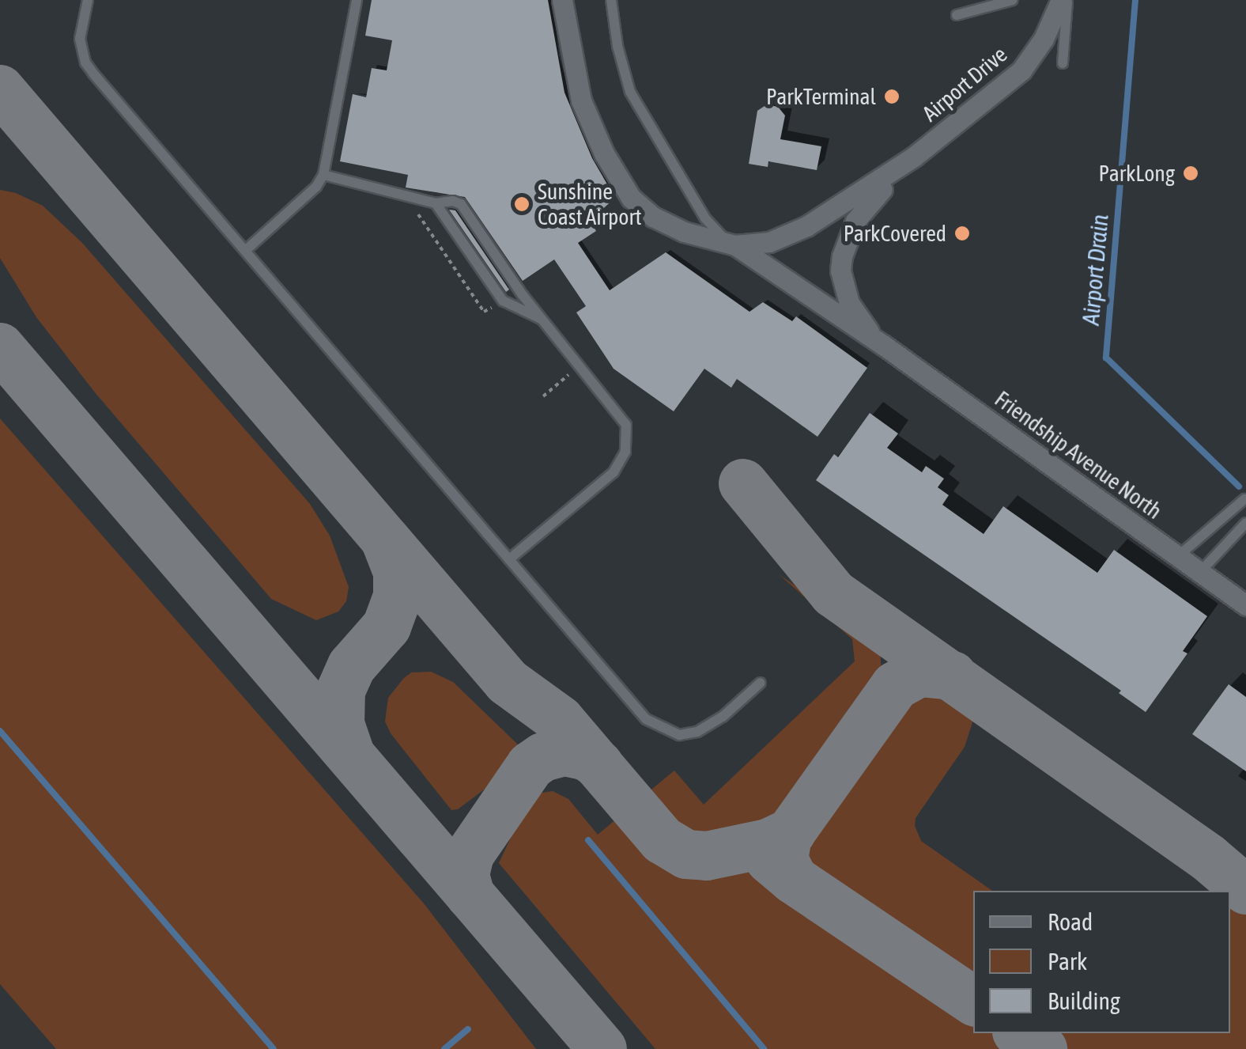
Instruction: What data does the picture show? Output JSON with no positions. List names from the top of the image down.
{
  "streets": {
    "street": ["Airport Drive", "Friendship Avenue North"]
  },
  "crossings": [
    ["Airport Drive", "Friendship Avenue North"]
  ],
  "water": ["Airport Drain"],
  "places": [
    "ParkTerminal",
    "ParkLong",
    "Sunshine Coast Airport",
    "ParkCovered"
  ],
  "legend": ["Road", "Park", "Building"]
}
